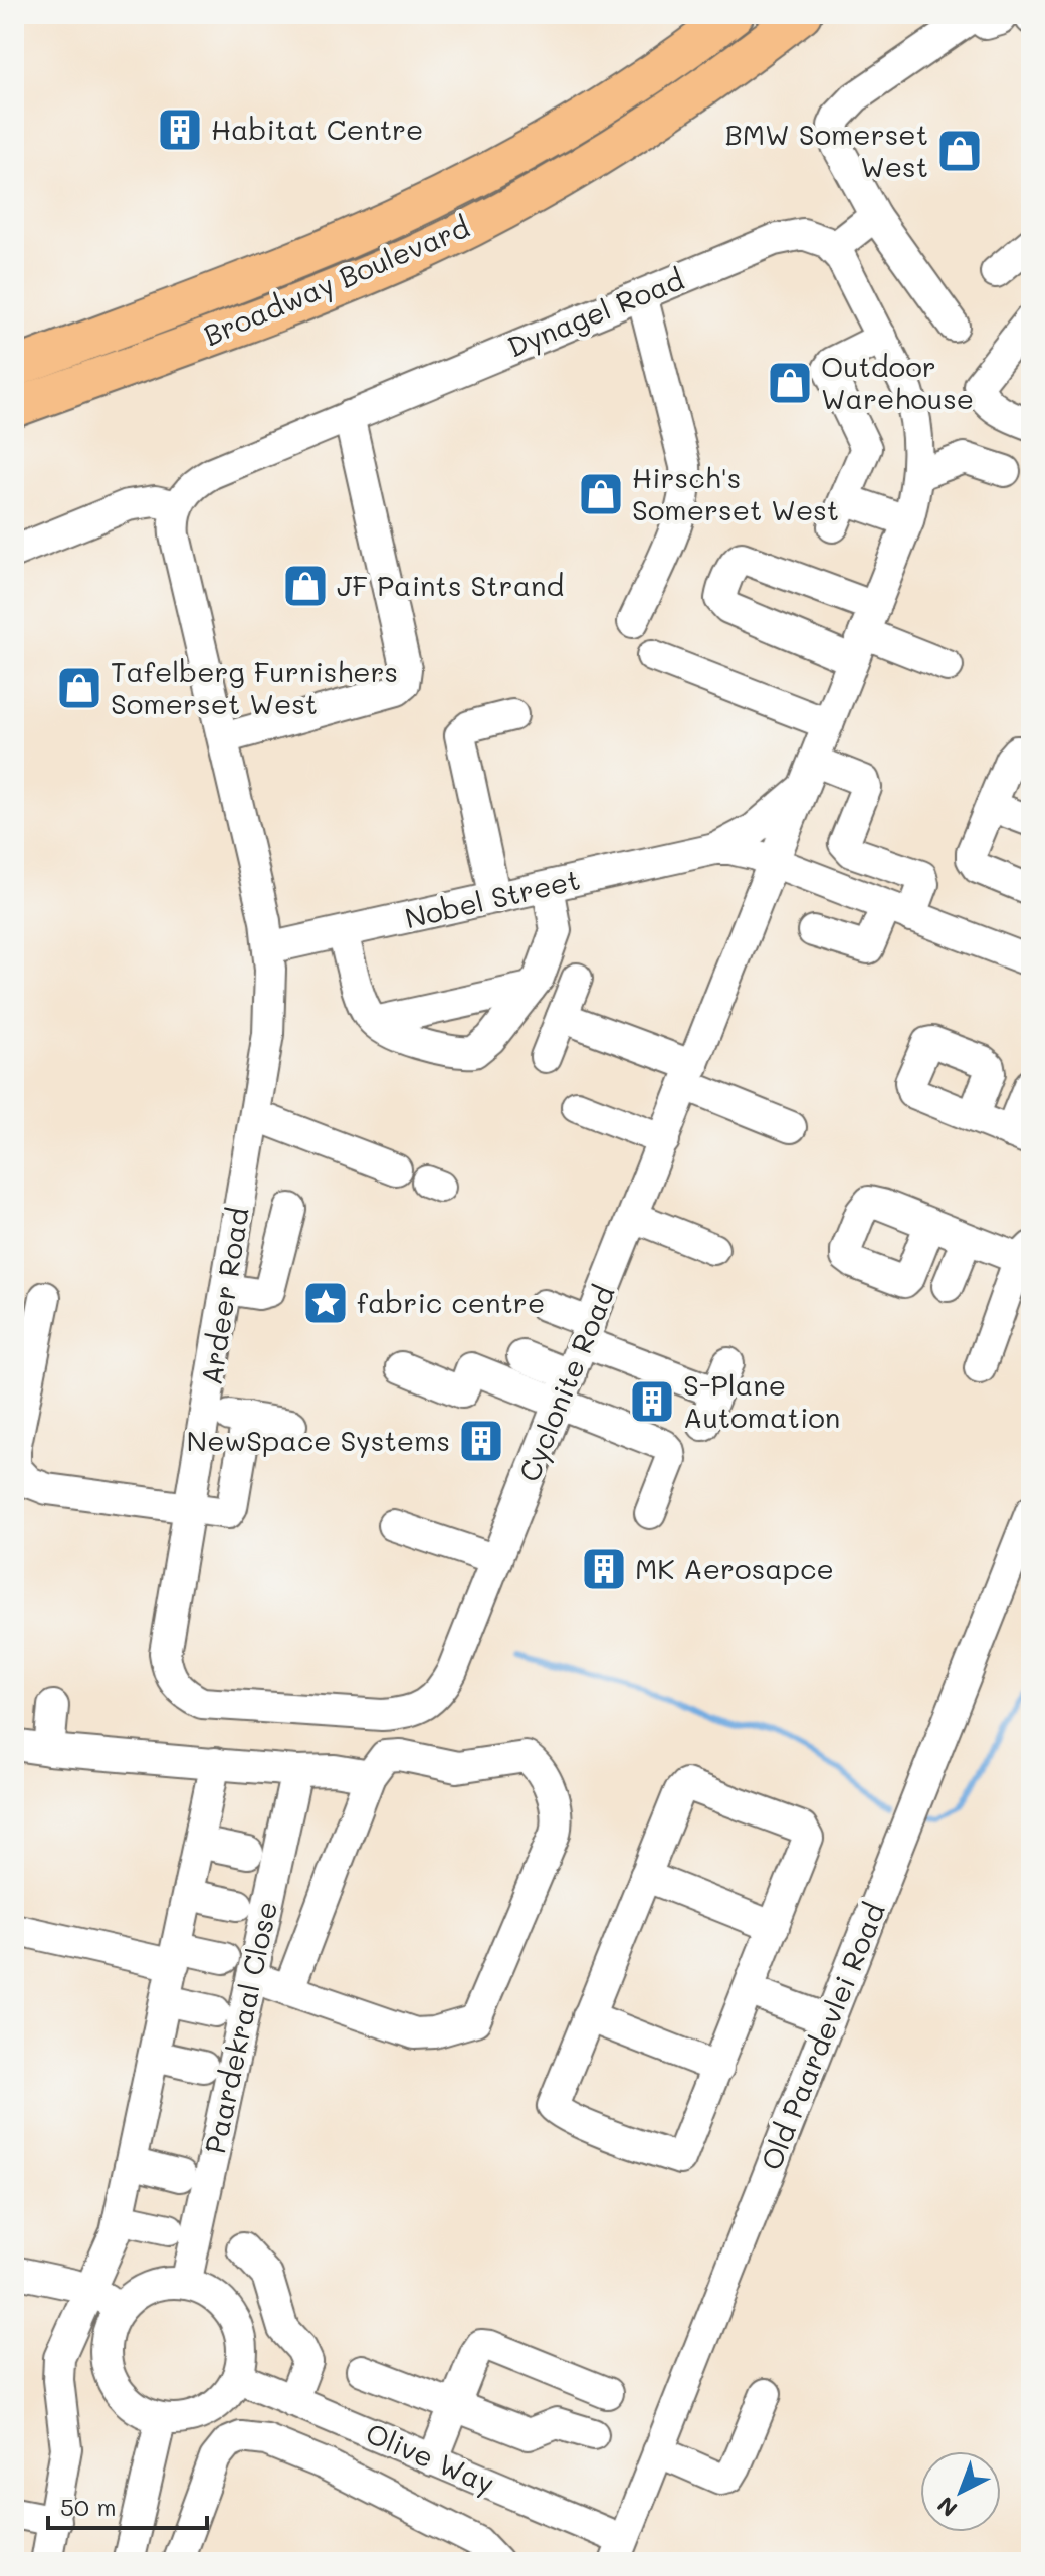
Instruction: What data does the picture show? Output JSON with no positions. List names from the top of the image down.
{
  "streets": {
    "main road": ["Broadway Boulevard"],
    "street": [
      "Dynagel Road",
      "Nobel Street",
      "Ardeer Road",
      "Cyclonite Road",
      "Paardekraal Close",
      "Old Paardevlei Road",
      "Olive Way"
    ]
  },
  "crossings": [
    ["Nobel Street", "Ardeer Road"],
    ["Nobel Street", "Cyclonite Road"],
    ["Ardeer Road", "Cyclonite Road"],
    ["Paardekraal Close", "Olive Way"],
    ["Old Paardevlei Road", "Olive Way"]
  ],
  "places": {
    "building": [
      "Habitat Centre",
      "S-Plane Automation",
      "NewSpace Systems",
      "MK Aerosapce"
    ],
    "shop": [
      "BMW Somerset West",
      "Outdoor Warehouse",
      "Hirsch's Somerset West",
      "JF Paints Strand",
      "Tafelberg Furnishers Somerset West"
    ],
    "place": ["fabric centre"]
  },
  "scale_bar": "50 m",
  "north": "bottom left"
}
